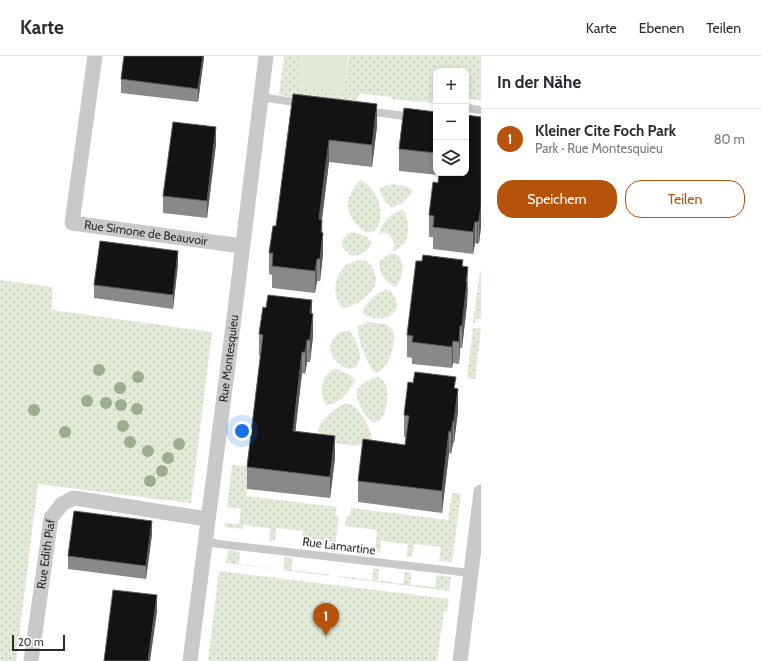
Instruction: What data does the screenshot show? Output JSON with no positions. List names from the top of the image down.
{
  "streets": {
    "street": ["Rue Simone de Beauvoir", "Rue Montesquieu", "Rue Edith Piaf"],
    "lane": ["Rue Lamartine"]
  },
  "crossings": [
    ["Rue Simone de Beauvoir", "Rue Montesquieu"],
    ["Rue Montesquieu", "Rue Lamartine"],
    ["Rue Montesquieu", "Rue Edith Piaf"]
  ],
  "scale_bar": "20 m",
  "page": {
    "header": "Karte",
    "nav": ["Karte", "Ebenen", "Teilen"],
    "heading": "In der Nähe",
    "map_buttons": ["+", "−"],
    "list": [
      {
        "mark": "1",
        "name": "Kleiner Cite Foch Park",
        "note": "Park · Rue Montesquieu",
        "value": "80 m"
      }
    ],
    "buttons": ["Speichern", "Teilen"],
    "pins": "1",
    "scale": "20 m"
  }
}
